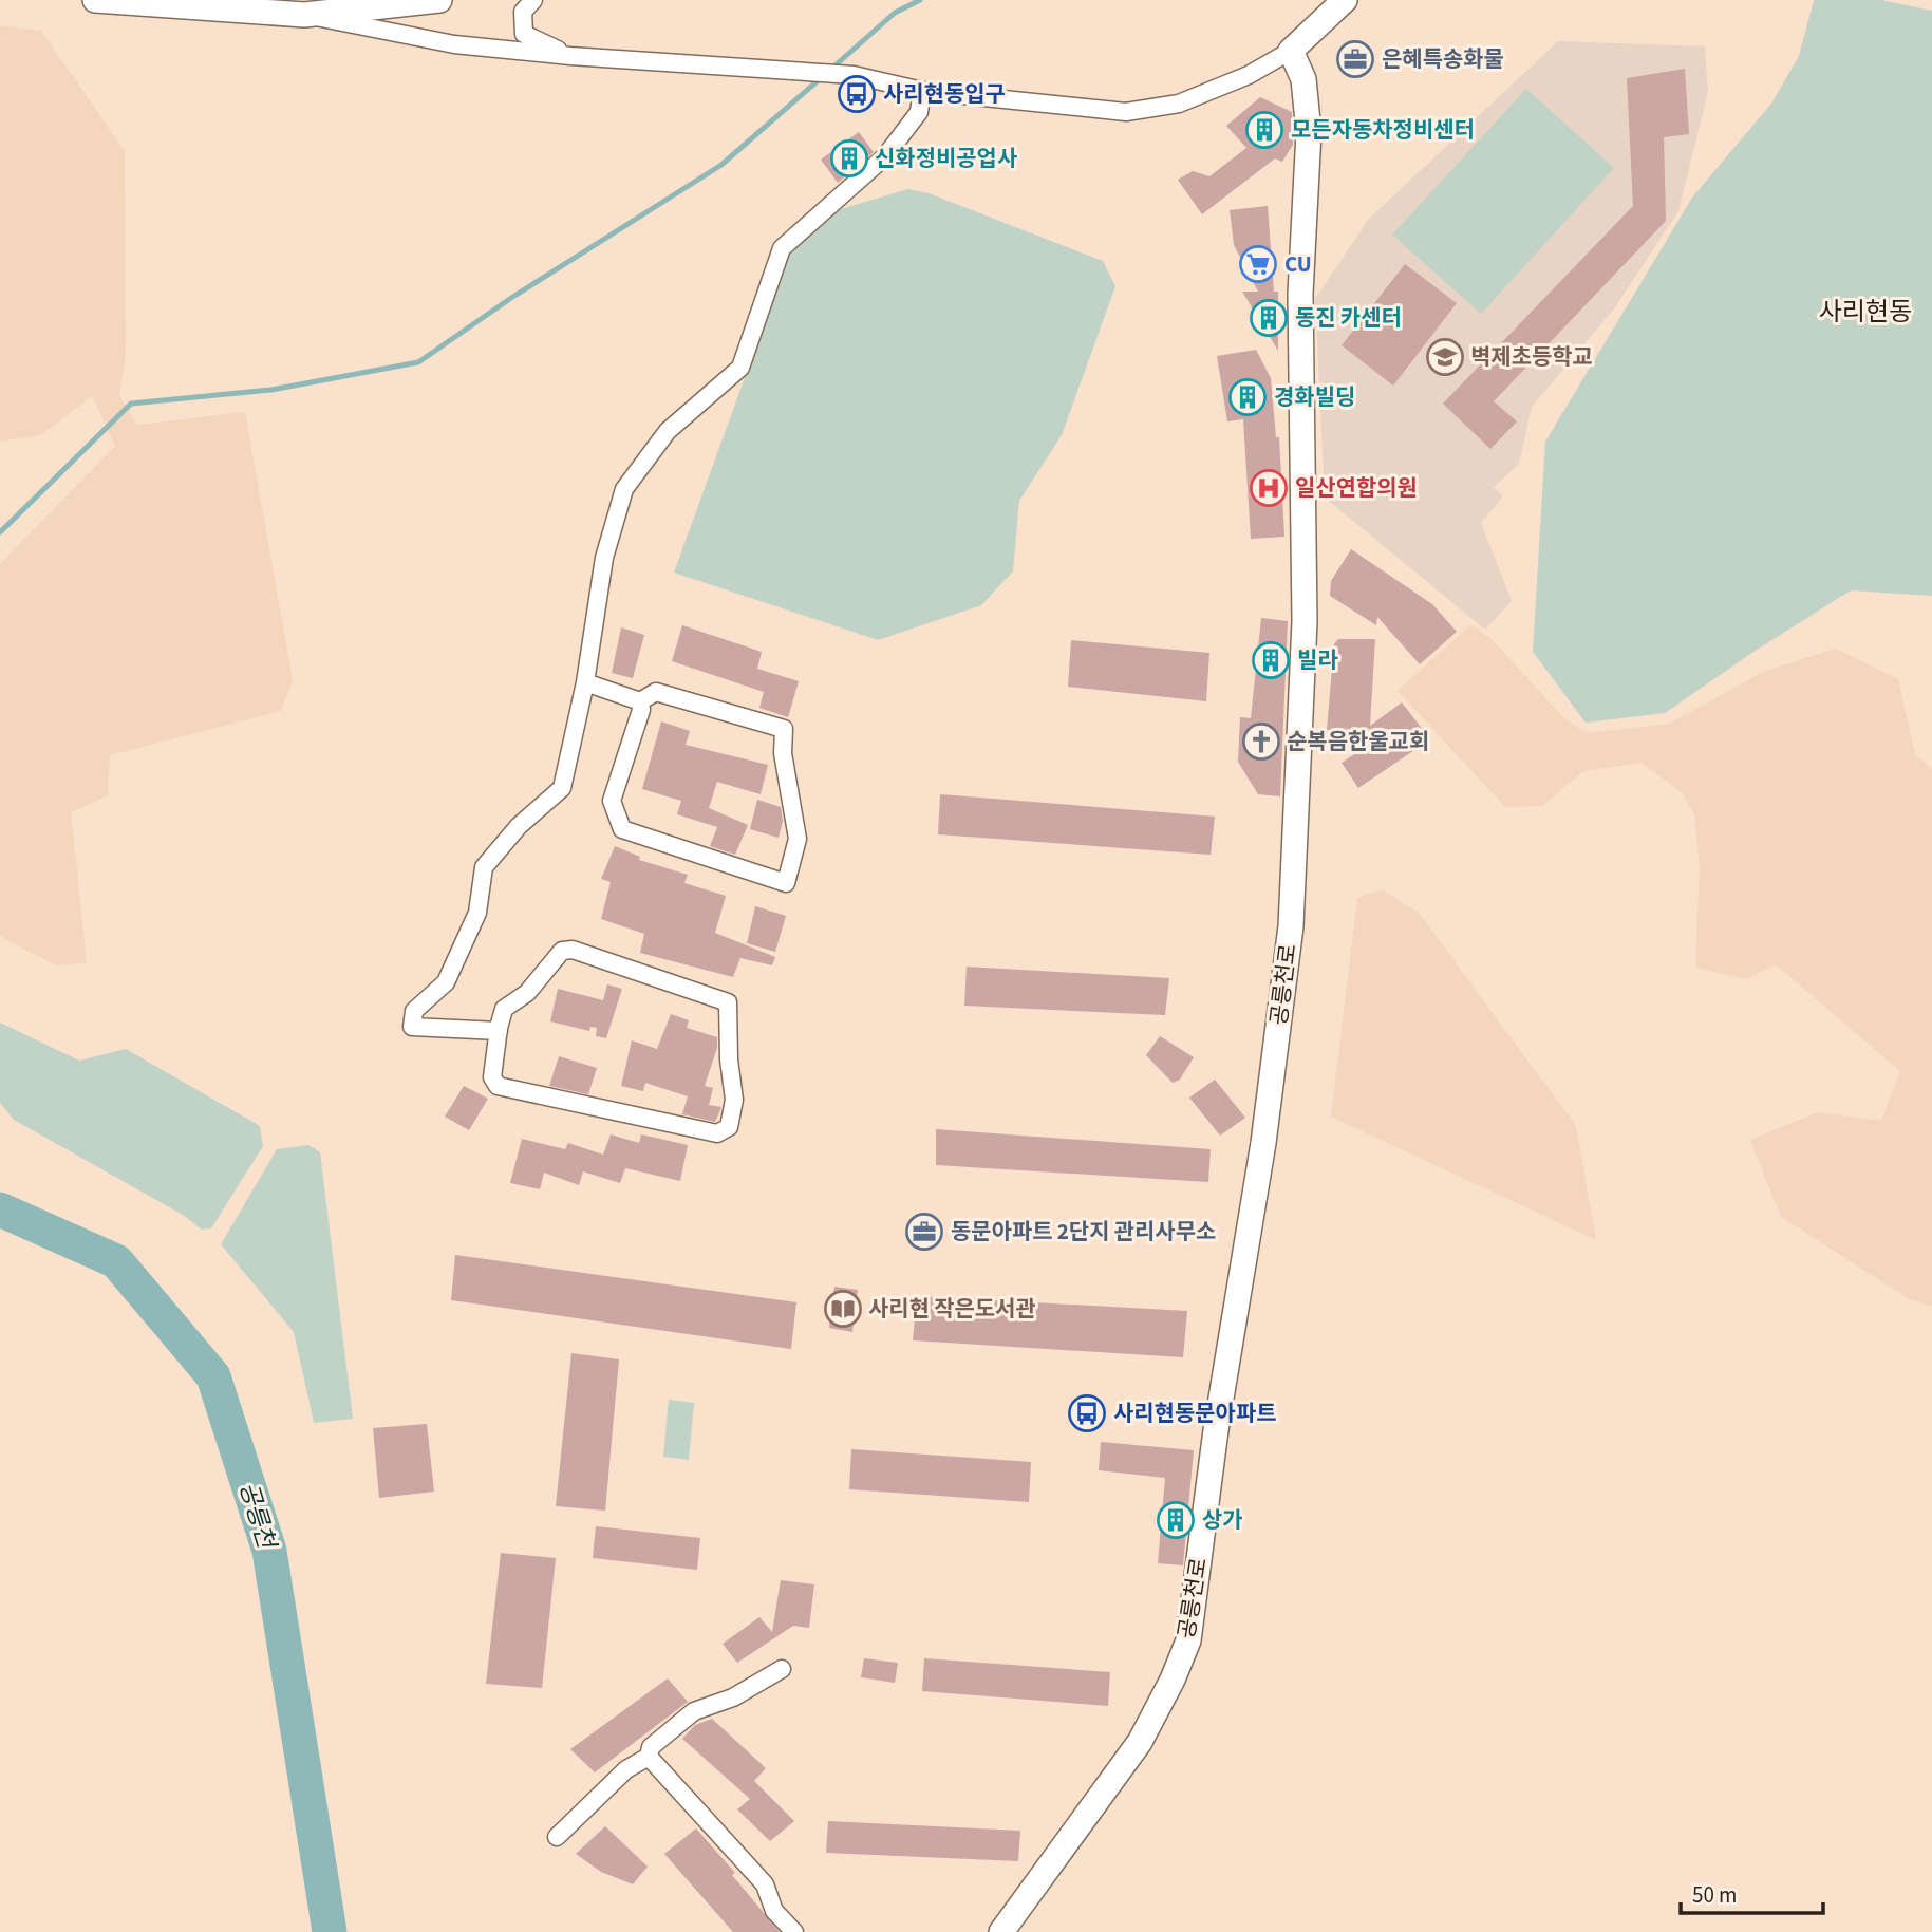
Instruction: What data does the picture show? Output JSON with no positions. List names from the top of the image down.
{
  "streets": {
    "street": ["공릉천로"]
  },
  "districts": ["사리현동"],
  "water": ["공릉천"],
  "places": {
    "office": ["은혜특송화물", "동문아파트 2단지 관리사무소"],
    "bus stop": ["사리현동입구", "사리현동문아파트"],
    "building": [
      "모든자동차정비센터",
      "신화정비공업사",
      "동진 카센터",
      "경화빌딩",
      "빌라",
      "상가"
    ],
    "supermarket": ["CU"],
    "school or university": ["벽제초등학교"],
    "hospital": ["일산연합의원"],
    "church": ["순복음한울교회"],
    "library": ["사리현 작은도서관"]
  },
  "scale_bar": "50 m"
}
